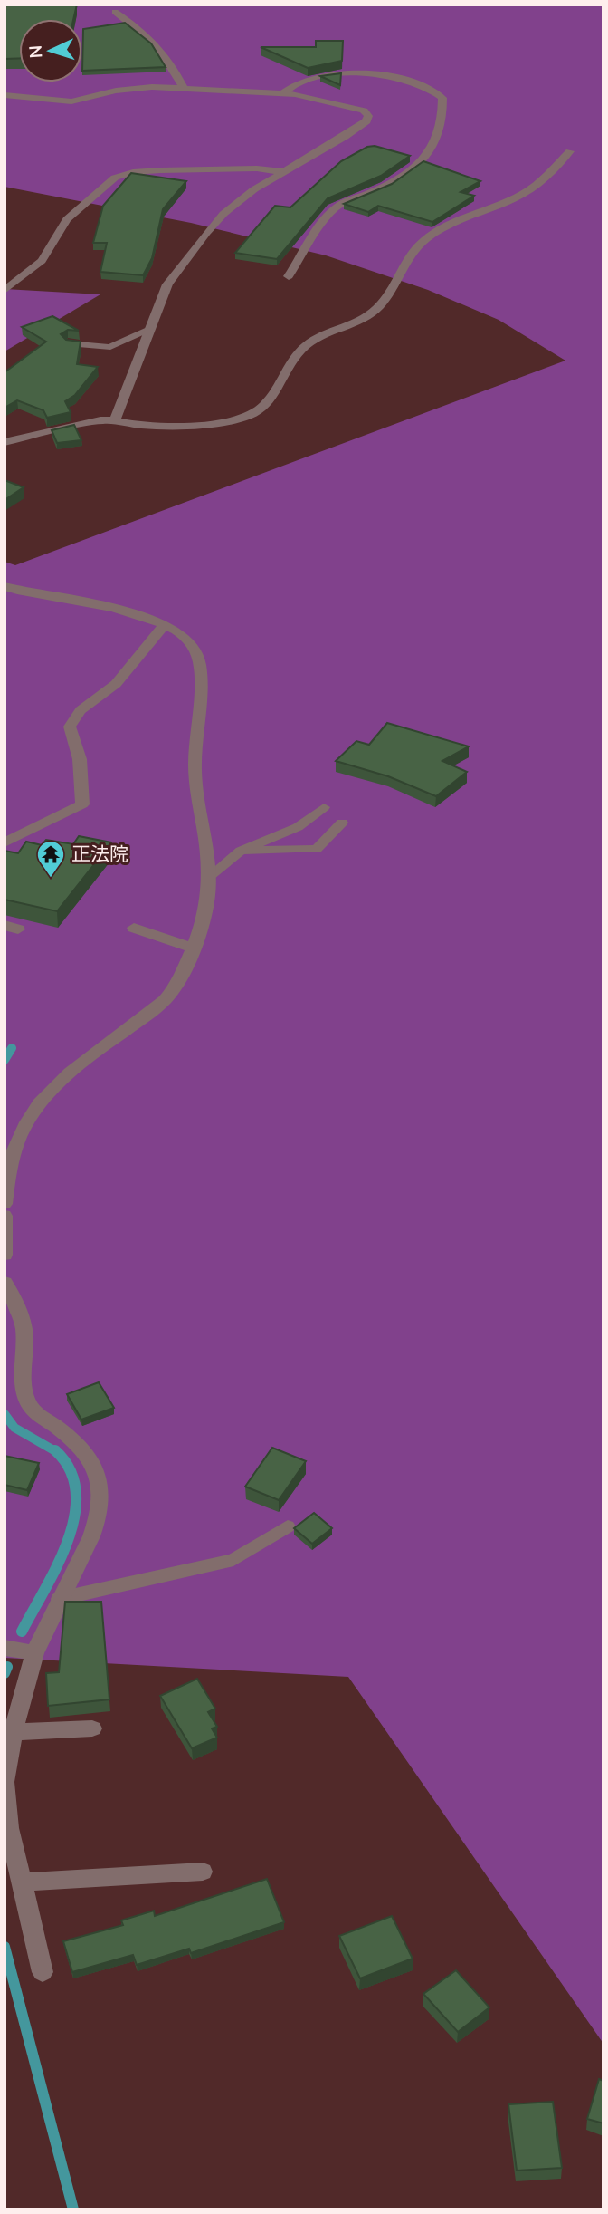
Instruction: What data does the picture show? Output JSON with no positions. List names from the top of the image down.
{
  "places": {
    "temple": ["正法院"]
  },
  "north": "left"
}
